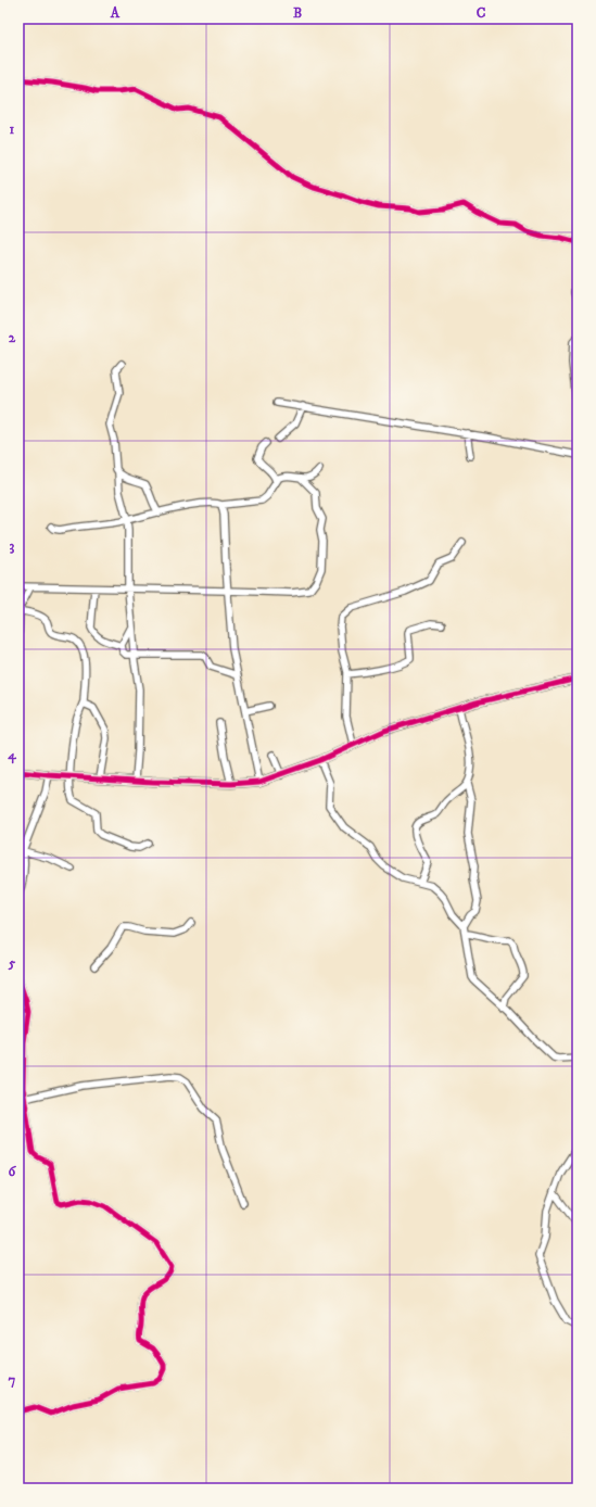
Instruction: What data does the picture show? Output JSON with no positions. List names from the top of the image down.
{
  "grid": {
    "columns": ["A", "B", "C"],
    "rows": [
      "1",
      "2",
      "3",
      "4",
      "5",
      "6",
      "7"
    ]
  }
}
